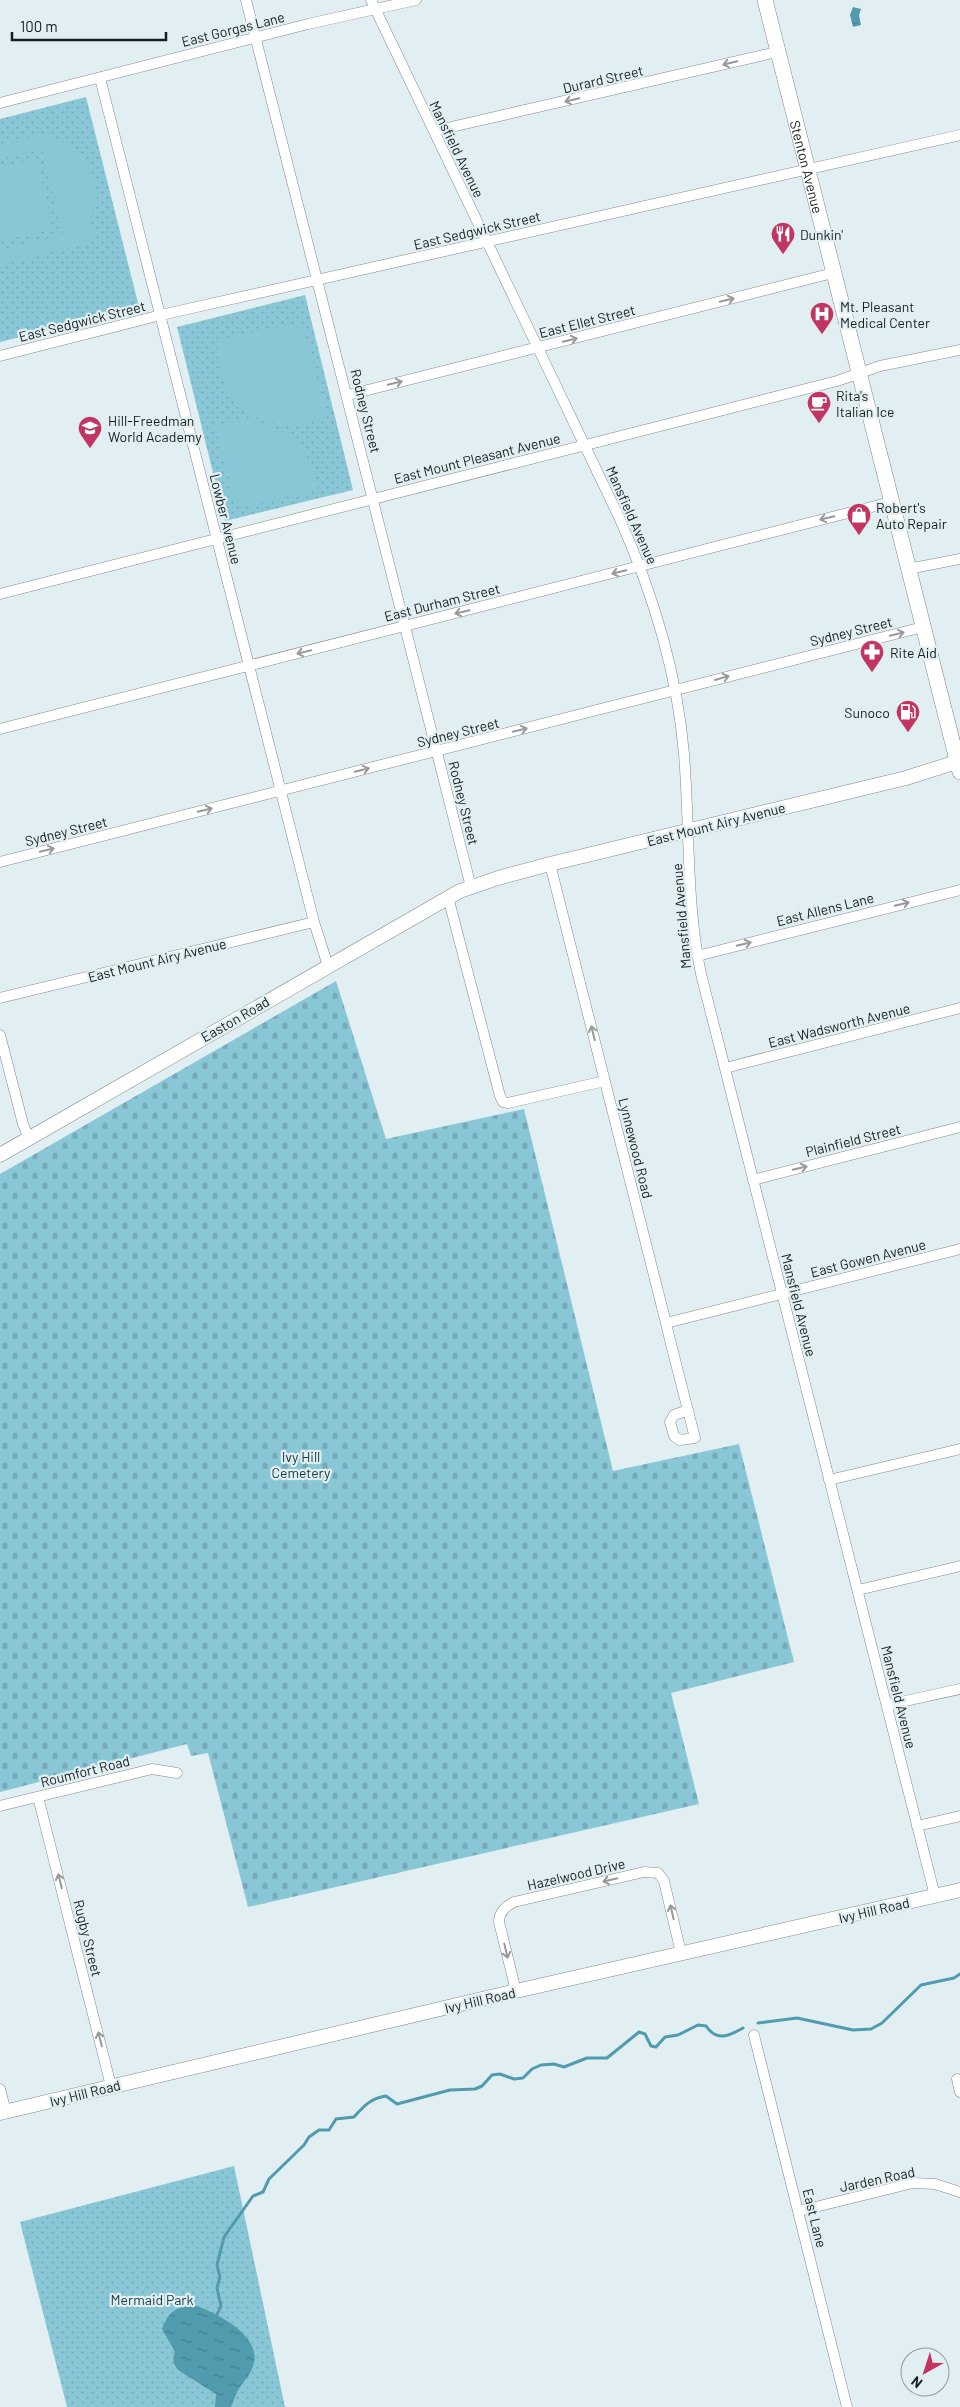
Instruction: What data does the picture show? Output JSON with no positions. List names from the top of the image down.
{
  "streets": {
    "main road": [
      "Stenton Avenue",
      "East Mount Airy Avenue",
      "Easton Road",
      "Ivy Hill Road"
    ],
    "street": [
      "East Gorgas Lane",
      "Durard Street",
      "Mansfield Avenue",
      "East Sedgwick Street",
      "East Ellet Street",
      "Rodney Street",
      "East Mount Pleasant Avenue",
      "Lowber Avenue",
      "East Durham Street",
      "Sydney Street",
      "East Allens Lane",
      "East Wadsworth Avenue",
      "Plainfield Street",
      "Lynnewood Road",
      "East Gowen Avenue",
      "Roumfort Road",
      "Hazelwood Drive",
      "Rugby Street",
      "Jarden Road",
      "East Lane"
    ]
  },
  "crossings": [
    ["East Gorgas Lane", "Mansfield Avenue"],
    ["East Gorgas Lane", "Rodney Street"],
    ["East Gorgas Lane", "Lowber Avenue"],
    ["Durard Street", "Mansfield Avenue"],
    ["Durard Street", "Stenton Avenue"],
    ["Mansfield Avenue", "East Sedgwick Street"],
    ["Mansfield Avenue", "East Ellet Street"],
    ["Mansfield Avenue", "East Mount Pleasant Avenue"],
    ["Mansfield Avenue", "East Durham Street"],
    ["Mansfield Avenue", "Sydney Street"],
    ["Mansfield Avenue", "East Mount Airy Avenue"],
    ["Mansfield Avenue", "East Allens Lane"],
    ["Mansfield Avenue", "East Wadsworth Avenue"],
    ["Mansfield Avenue", "Plainfield Street"],
    ["Mansfield Avenue", "East Gowen Avenue"],
    ["Mansfield Avenue", "Ivy Hill Road"],
    ["Stenton Avenue", "East Sedgwick Street"],
    ["Stenton Avenue", "East Ellet Street"],
    ["Stenton Avenue", "East Mount Pleasant Avenue"],
    ["Stenton Avenue", "East Durham Street"],
    ["Stenton Avenue", "Sydney Street"],
    ["Stenton Avenue", "East Mount Airy Avenue"],
    ["East Sedgwick Street", "Rodney Street"],
    ["East Sedgwick Street", "Lowber Avenue"],
    ["East Ellet Street", "Rodney Street"],
    ["Rodney Street", "East Mount Pleasant Avenue"],
    ["Rodney Street", "East Durham Street"],
    ["Rodney Street", "Sydney Street"],
    ["Rodney Street", "East Mount Airy Avenue"],
    ["Rodney Street", "Easton Road"],
    ["East Mount Pleasant Avenue", "Lowber Avenue"],
    ["Lowber Avenue", "East Durham Street"],
    ["Lowber Avenue", "Sydney Street"],
    ["Lowber Avenue", "East Mount Airy Avenue"],
    ["Lowber Avenue", "Easton Road"],
    ["East Mount Airy Avenue", "Easton Road"],
    ["East Mount Airy Avenue", "Lynnewood Road"],
    ["Lynnewood Road", "East Gowen Avenue"],
    ["Roumfort Road", "Rugby Street"],
    ["Hazelwood Drive", "Ivy Hill Road"],
    ["Ivy Hill Road", "Rugby Street"],
    ["Jarden Road", "East Lane"]
  ],
  "one_way": [
    "Durard Street",
    "East Ellet Street",
    "East Durham Street",
    "Sydney Street",
    "East Allens Lane",
    "Plainfield Street",
    "Rugby Street"
  ],
  "parks": ["Ivy Hill Cemetery", "Mermaid Park"],
  "places": {
    "restaurant": ["Dunkin'"],
    "hospital": ["Mt. Pleasant Medical Center"],
    "cafe": ["Rita's Italian Ice"],
    "school or university": ["Hill-Freedman World Academy"],
    "shop": ["Robert's Auto Repair"],
    "pharmacy": ["Rite Aid"],
    "fuel station": ["Sunoco"]
  },
  "scale_bar": "100 m",
  "north": "bottom left"
}
